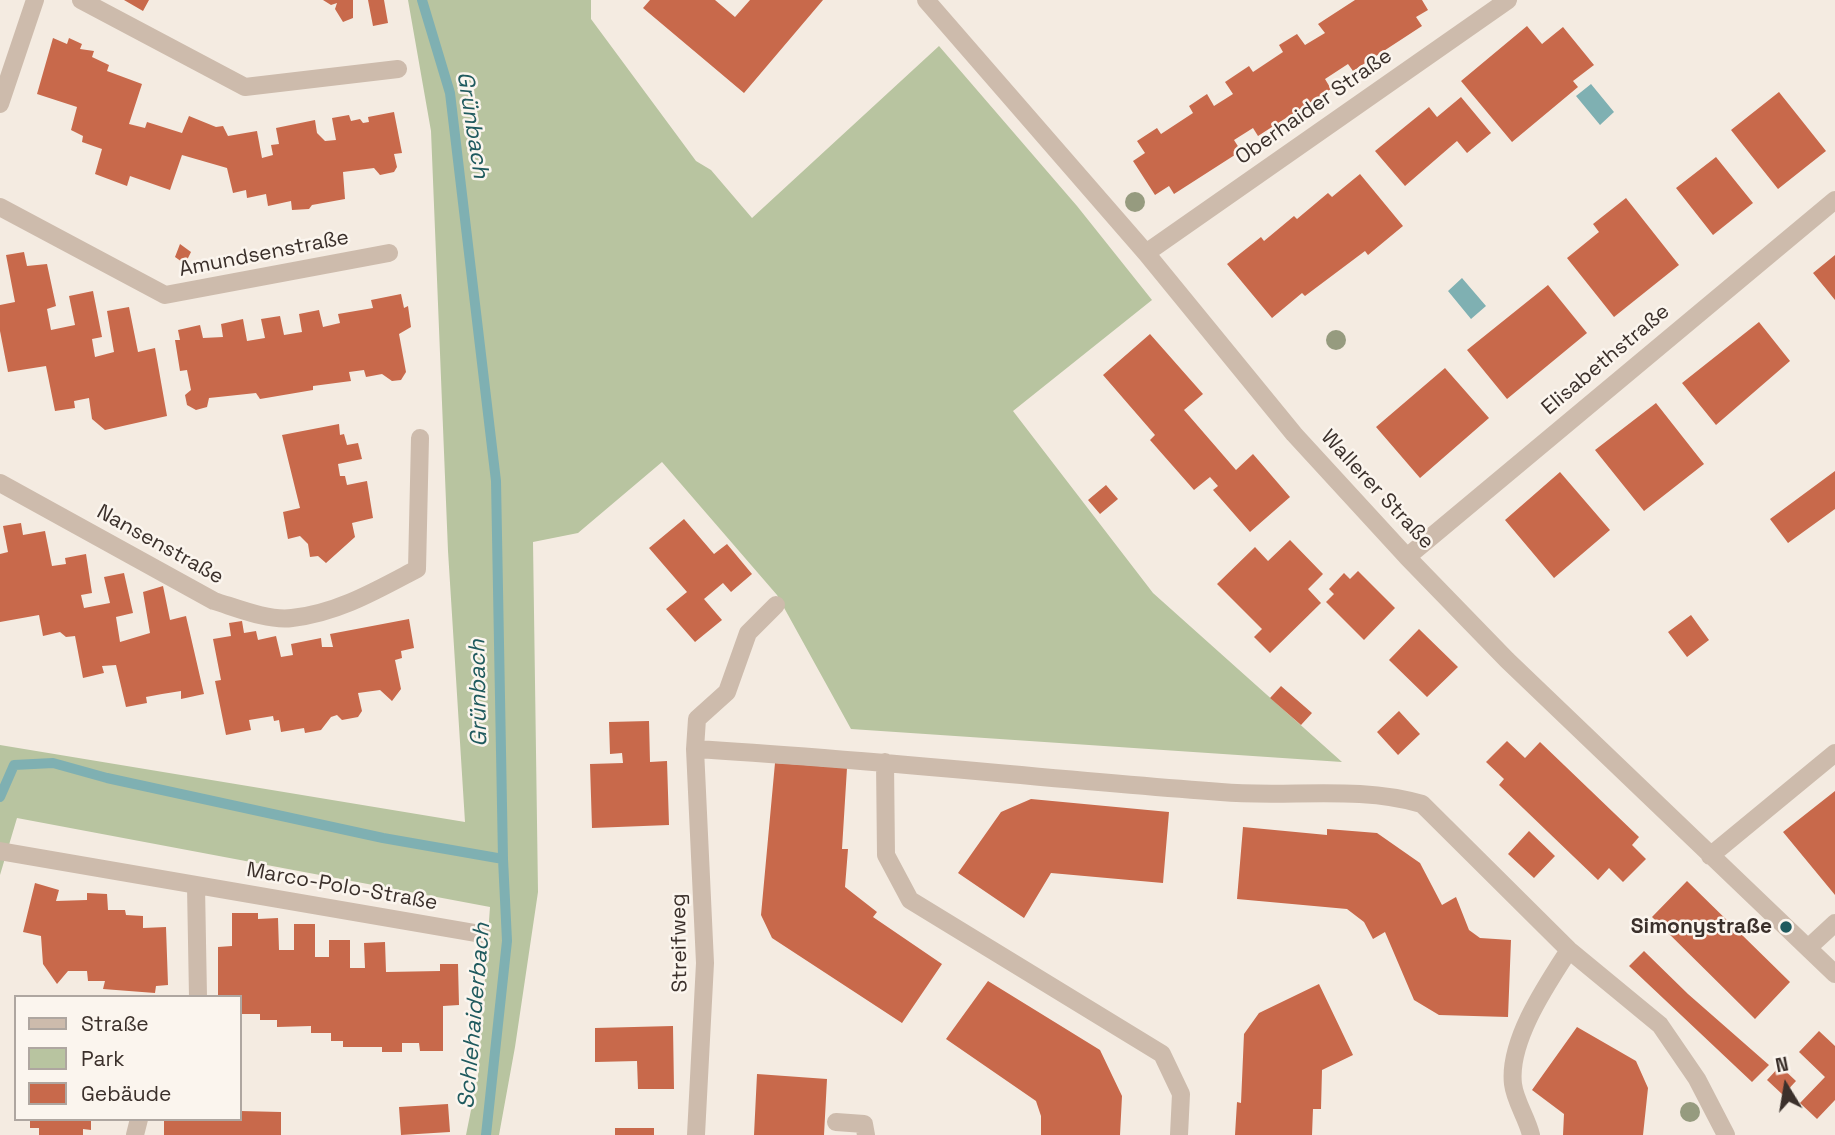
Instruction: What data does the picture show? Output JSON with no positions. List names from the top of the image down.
{
  "streets": {
    "street": [
      "Oberhaider Straße",
      "Amundsenstraße",
      "Elisabethstraße",
      "Wallerer Straße",
      "Nansenstraße",
      "Marco-Polo-Straße",
      "Streifweg"
    ]
  },
  "crossings": [
    ["Oberhaider Straße", "Wallerer Straße"],
    ["Elisabethstraße", "Wallerer Straße"]
  ],
  "water": ["Grünbach", "Schlehaiderbach"],
  "places": ["Simonystraße"],
  "legend": ["Straße", "Park", "Gebäude"],
  "north": "top"
}
